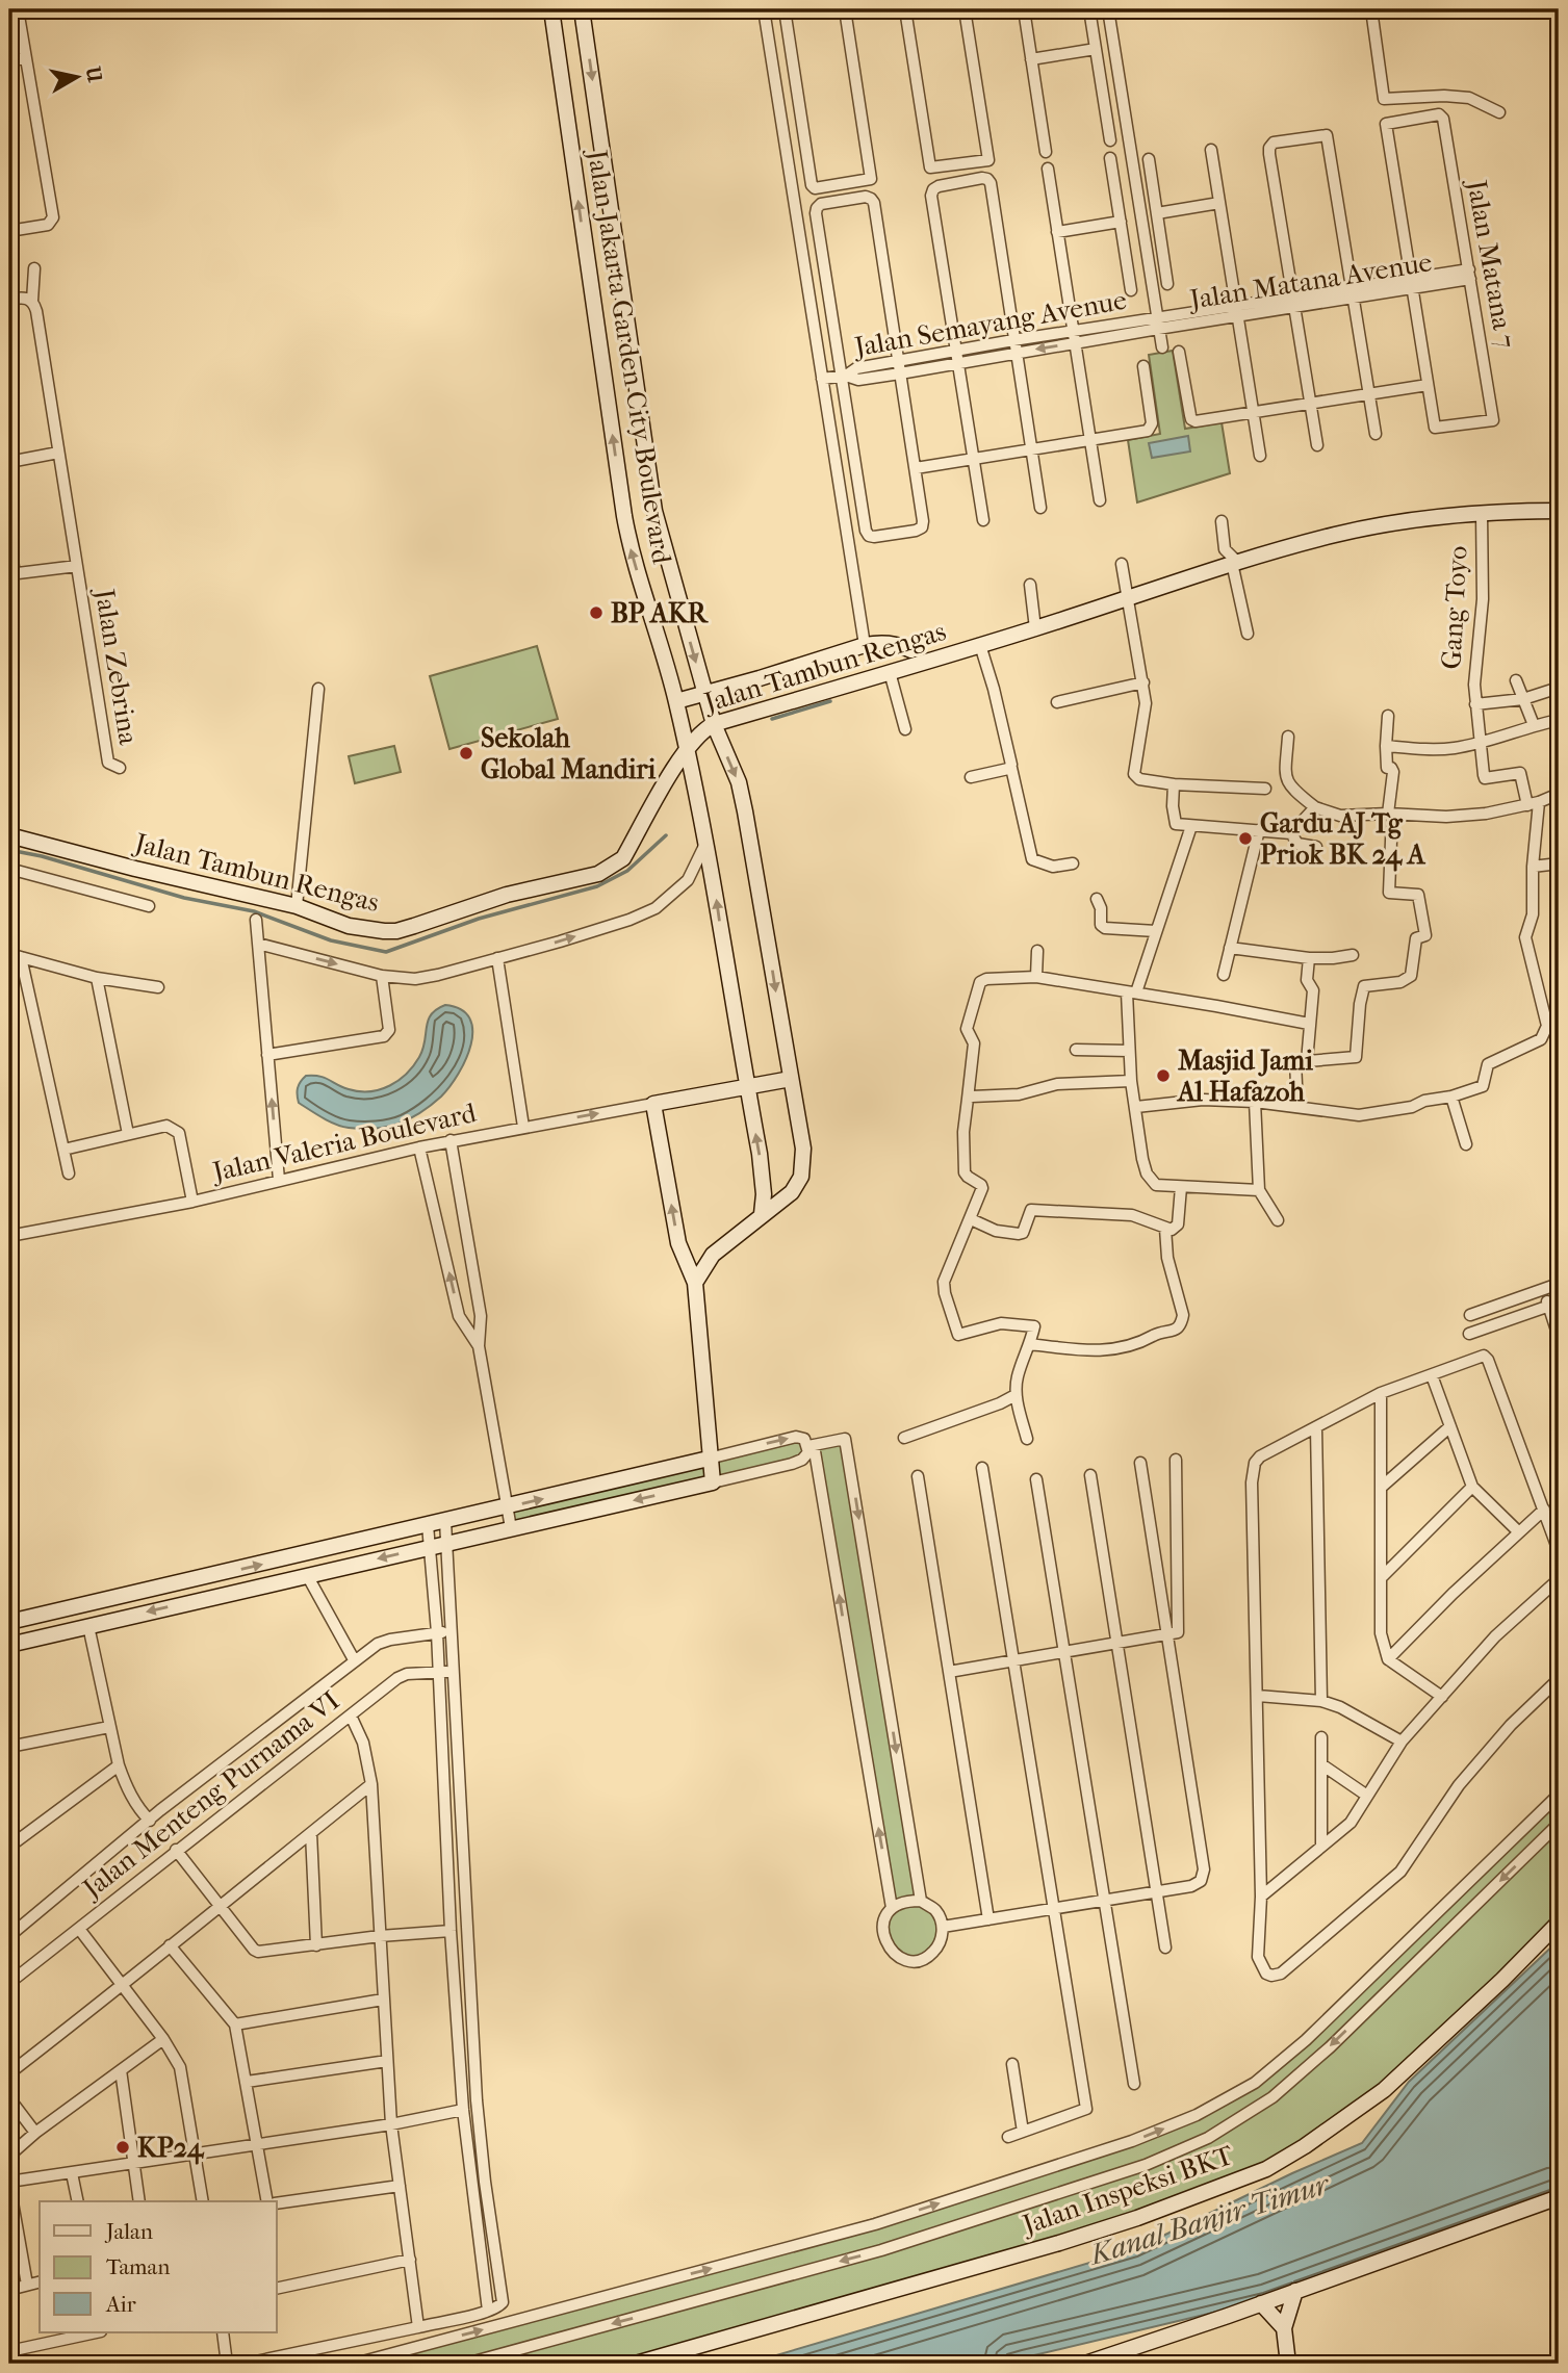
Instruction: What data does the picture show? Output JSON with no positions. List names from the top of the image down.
{
  "streets": {
    "street": [
      "Jalan Matana 7",
      "Jalan Matana Avenue",
      "Jalan Semayang Avenue",
      "Jalan Jakarta Garden City Boulevard",
      "Gang Toyo",
      "Jalan Zebrina",
      "Jalan Tambun Rengas",
      "Jalan Valeria Boulevard",
      "Jalan Menteng Purnama VI",
      "Jalan Inspeksi BKT"
    ]
  },
  "crossings": [
    ["Jalan Matana 7", "Jalan Matana Avenue"],
    ["Jalan Matana Avenue", "Jalan Semayang Avenue"],
    ["Jalan Jakarta Garden City Boulevard", "Jalan Tambun Rengas"],
    ["Gang Toyo", "Jalan Tambun Rengas"]
  ],
  "water": ["Kanal Banjir Timur"],
  "places": [
    "BP AKR",
    "Sekolah Global Mandiri",
    "Gardu AJ Tg Priok BK 24 A",
    "Masjid Jami Al Hafazoh",
    "KP24"
  ],
  "legend": ["Jalan", "Taman", "Air"],
  "north": "right"
}
